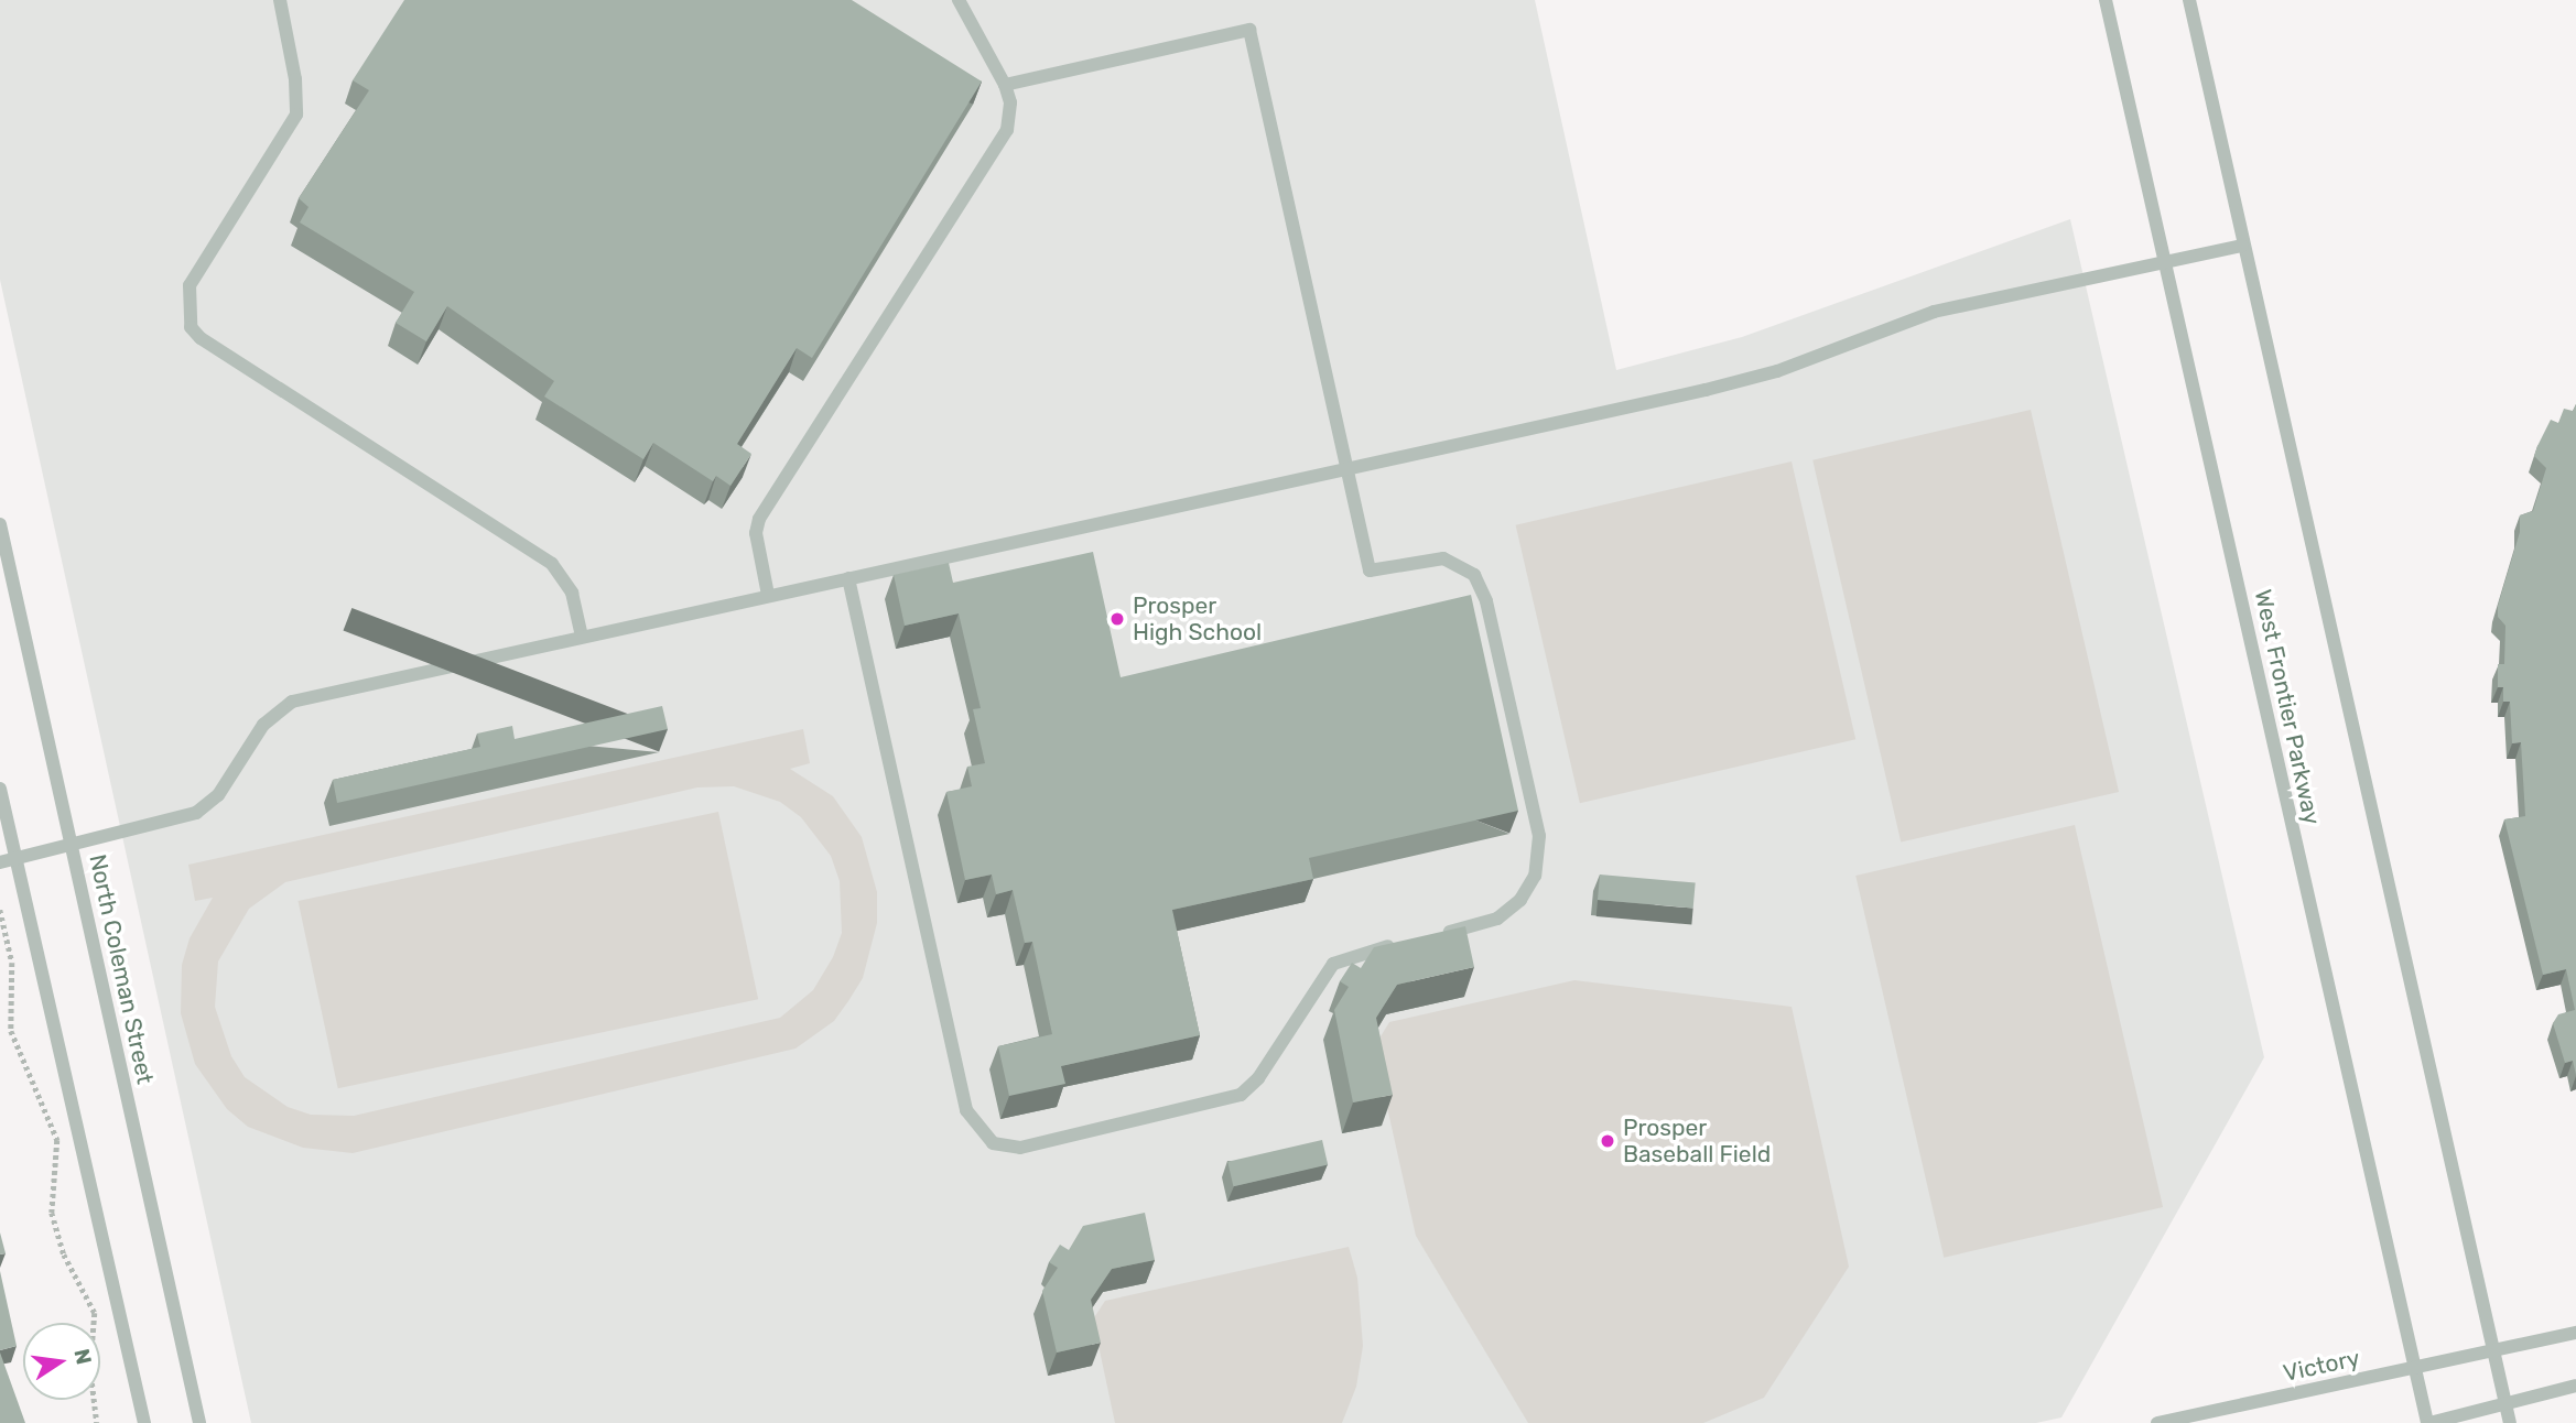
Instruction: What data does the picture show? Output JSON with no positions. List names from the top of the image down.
{
  "streets": {
    "street": ["West Frontier Parkway", "North Coleman Street", "Victory"]
  },
  "crossings": [
    ["West Frontier Parkway", "Victory"]
  ],
  "places": ["Prosper High School", "Prosper Baseball Field"],
  "north": "right"
}
